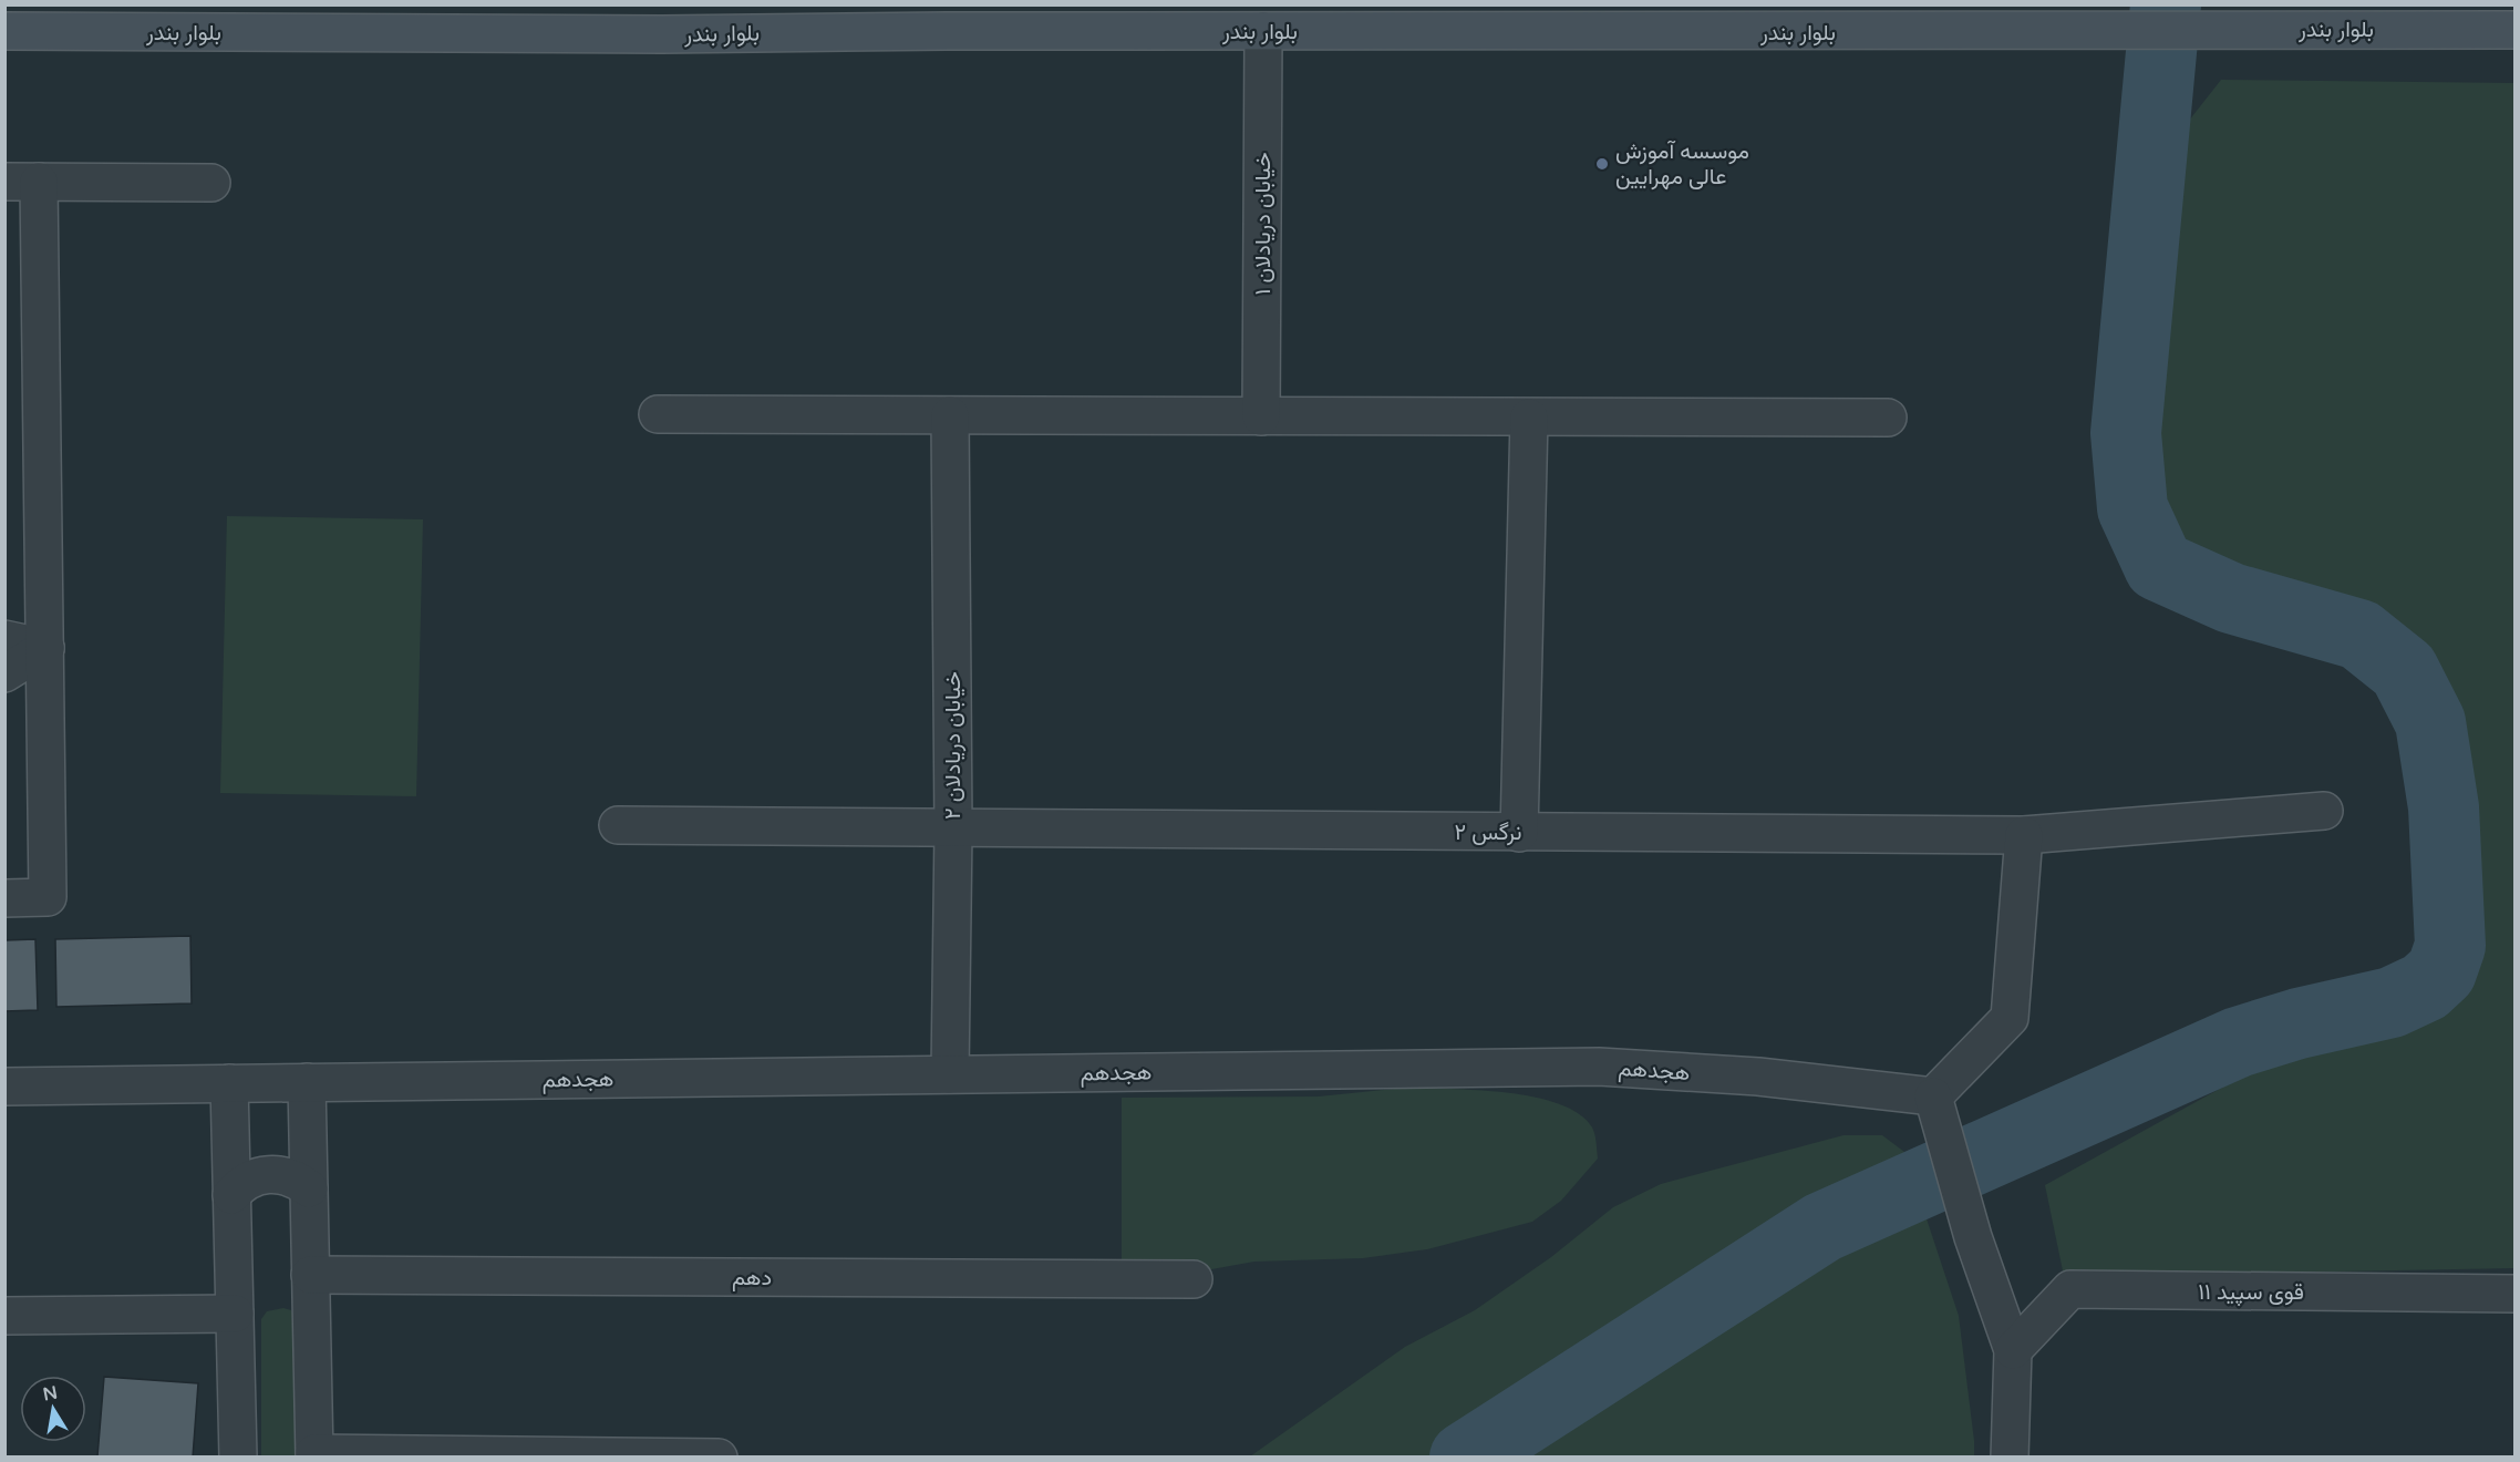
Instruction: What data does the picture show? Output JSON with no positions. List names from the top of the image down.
{
  "streets": {
    "main road": ["بلوار بندر"],
    "street": [
      "خیابان دریادلان ۱",
      "خیابان دریادلان ۲",
      "نرگس ۲",
      "هجدهم",
      "دهم",
      "قوی سپید ۱۱"
    ]
  },
  "crossings": [
    ["بلوار بندر", "خیابان دریادلان ۱"],
    ["خیابان دریادلان ۲", "نرگس ۲"],
    ["خیابان دریادلان ۲", "هجدهم"]
  ],
  "places": ["موسسه آموزش عالی مهرایین"],
  "north": "top"
}
